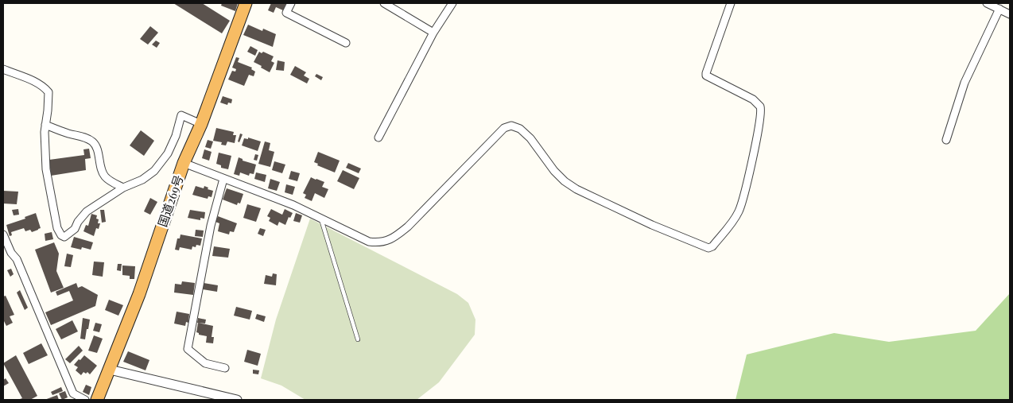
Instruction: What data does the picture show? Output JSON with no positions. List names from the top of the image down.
{
  "streets": {
    "highway": ["国道269号"]
  }
}
